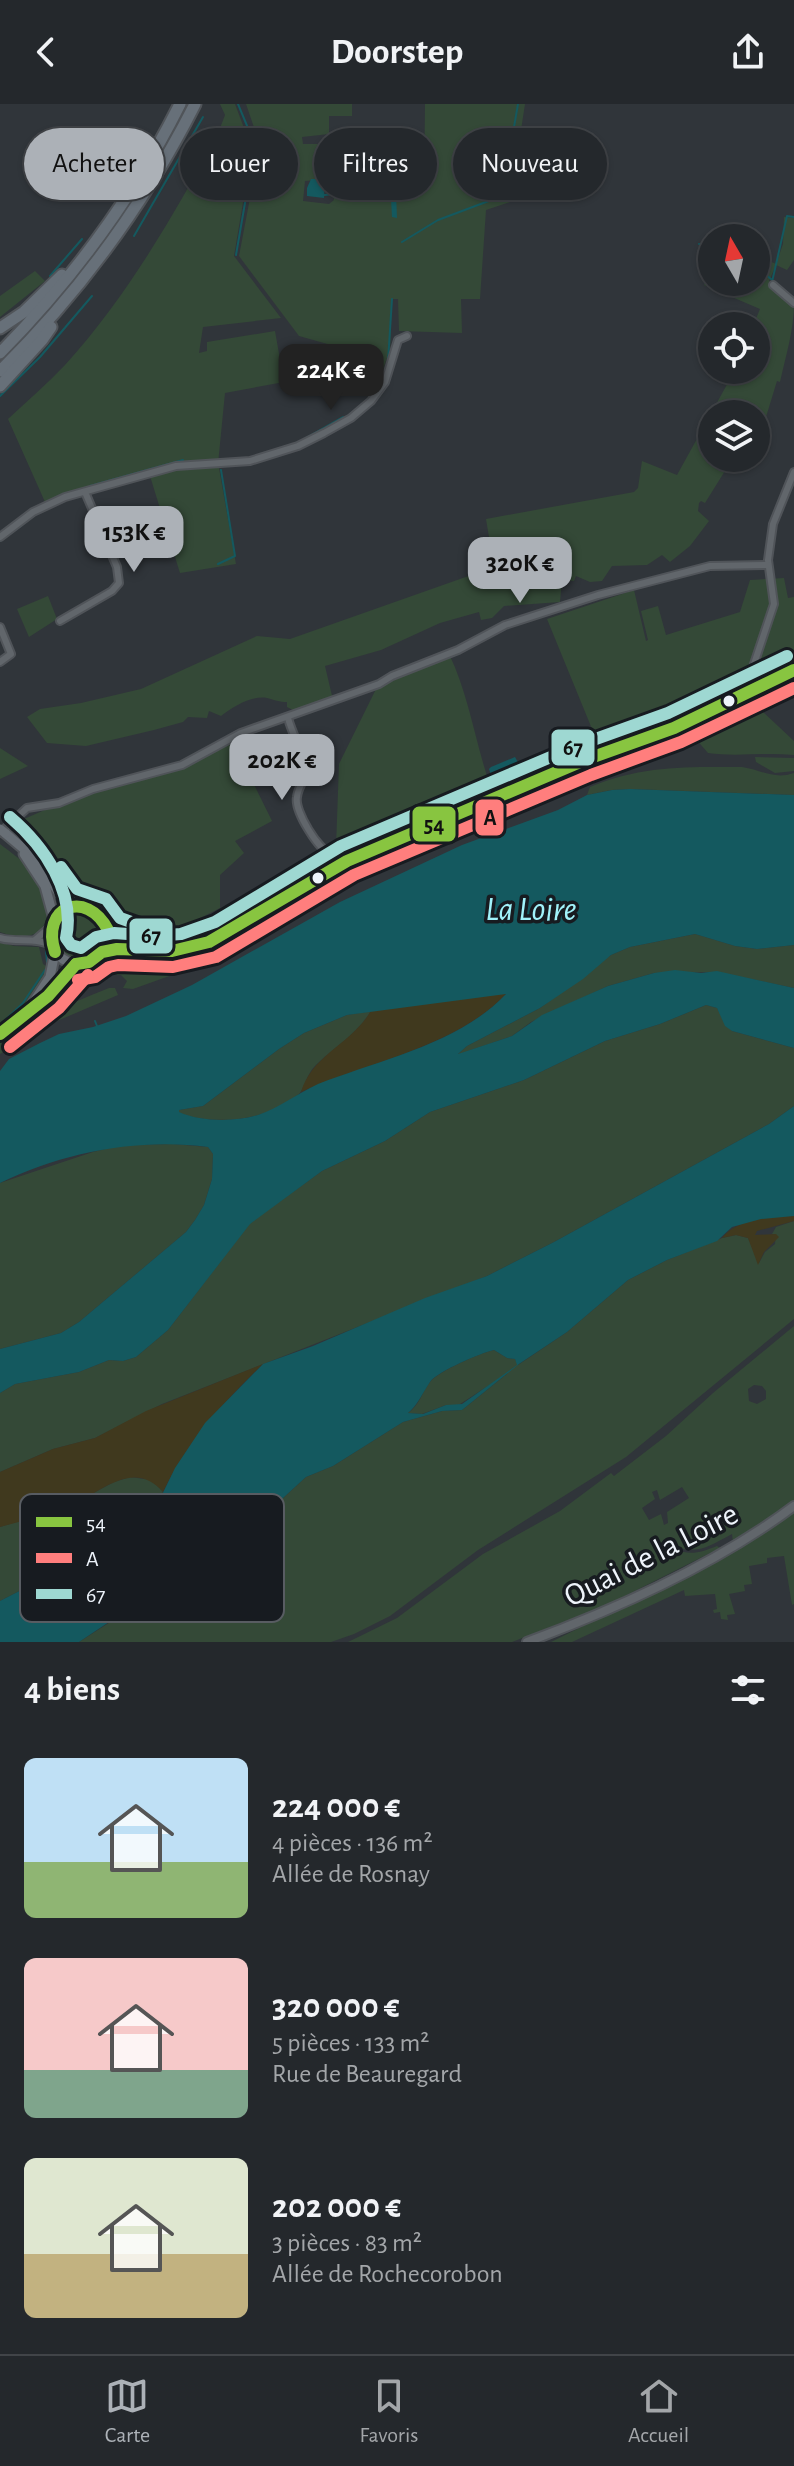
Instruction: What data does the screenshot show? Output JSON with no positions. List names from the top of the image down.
{
  "streets": {
    "main road": ["Quai de la Loire"]
  },
  "water": ["La Loire"],
  "lines": ["transit line 67", "transit line 54", "transit line A"],
  "legend": ["54", "A", "67"],
  "north": "top",
  "page": {
    "header": "Doorstep",
    "chip": [
      "Acheter",
      "Louer",
      "Filtres",
      "Nouveau"
    ],
    "price": [
      "224K €",
      "153K €",
      "320K €",
      "202K €"
    ],
    "heading": "4 biens",
    "list": [
      {
        "name": "224 000 €",
        "note": "4 pièces · 136 m² · Allée de Rosnay"
      },
      {
        "name": "320 000 €",
        "note": "5 pièces · 133 m² · Rue de Beauregard"
      },
      {
        "name": "202 000 €",
        "note": "3 pièces · 83 m² · Allée de Rochecorobon"
      }
    ],
    "tabs": ["Carte", "Favoris", "Accueil"]
  }
}
